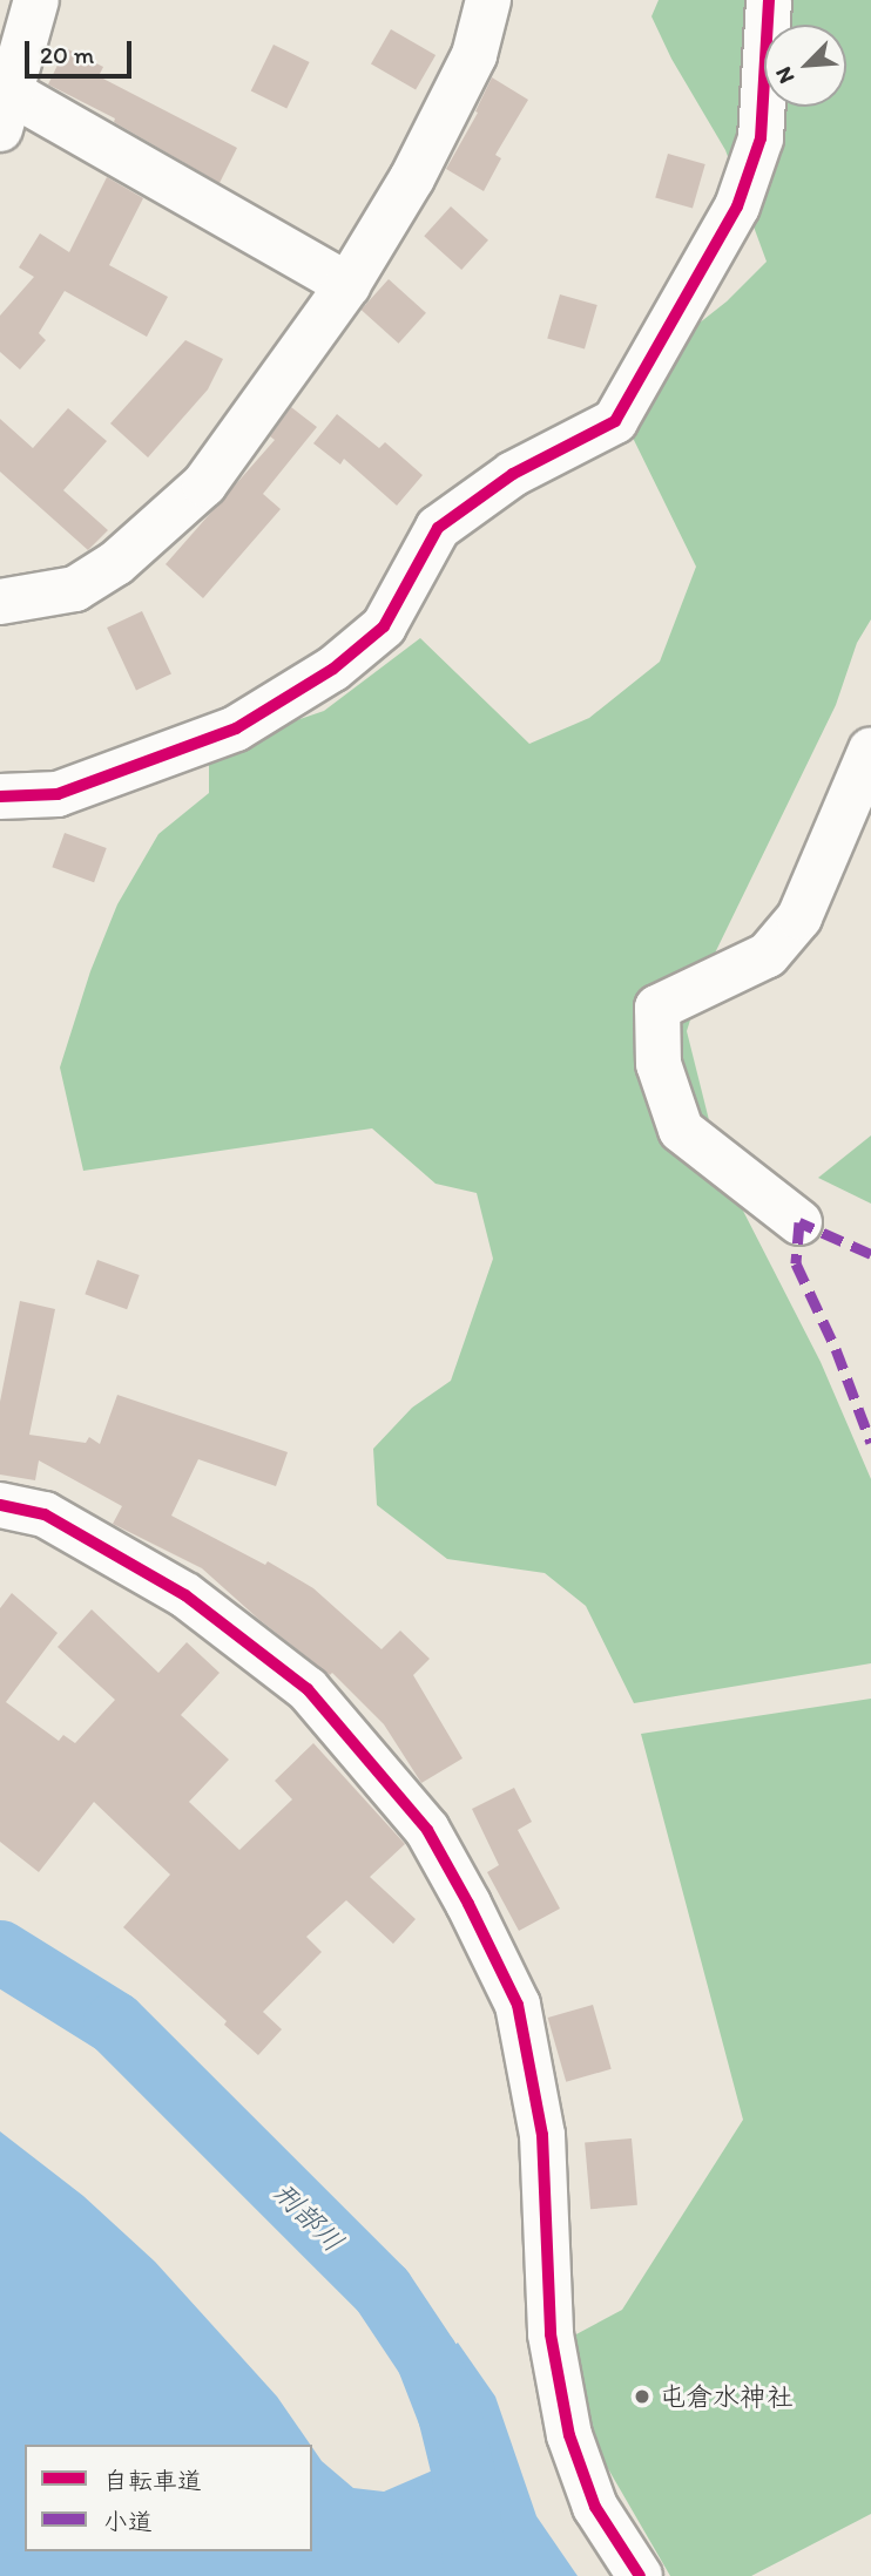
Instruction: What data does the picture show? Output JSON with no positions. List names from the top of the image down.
{
  "water": ["刑部川"],
  "places": ["屯倉水神社"],
  "legend": ["自転車道", "小道"],
  "scale_bar": "20 m",
  "north": "bottom left"
}
